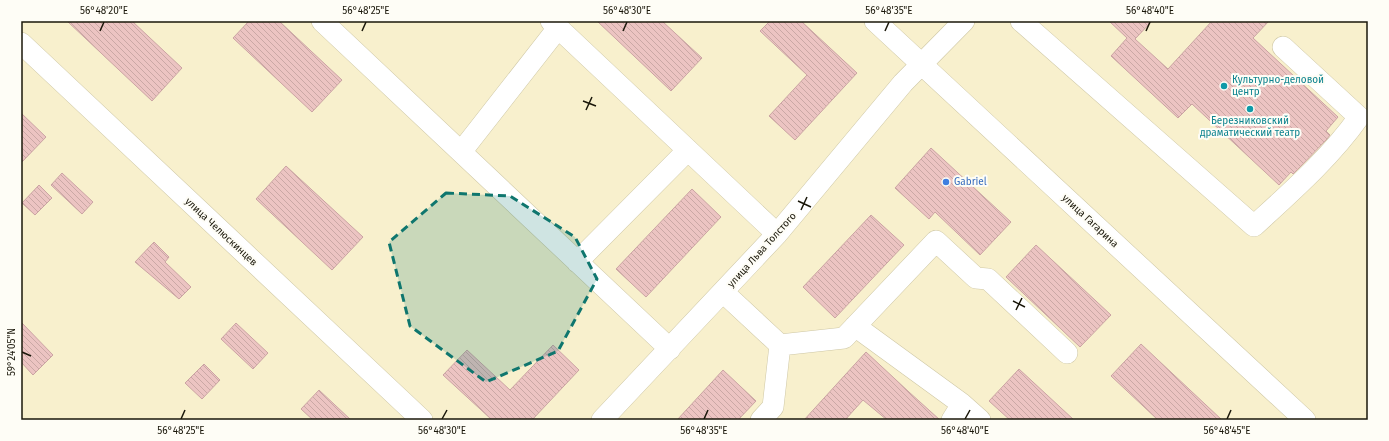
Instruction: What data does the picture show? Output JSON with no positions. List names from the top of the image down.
{
  "streets": {
    "street": ["улица Гагарина", "улица Челюскинцев", "улица Льва Толстого"]
  },
  "crossings": [
    ["улица Гагарина", "улица Льва Толстого"]
  ],
  "places": ["Культурно-деловой центр", "Березниковский драматический театр", "Gabriel"],
  "coordinates": [
    "56°48'20\"E",
    "56°48'25\"E",
    "56°48'30\"E",
    "56°48'35\"E",
    "56°48'40\"E",
    "59°24'05\"N",
    "56°48'45\"E"
  ]
}
